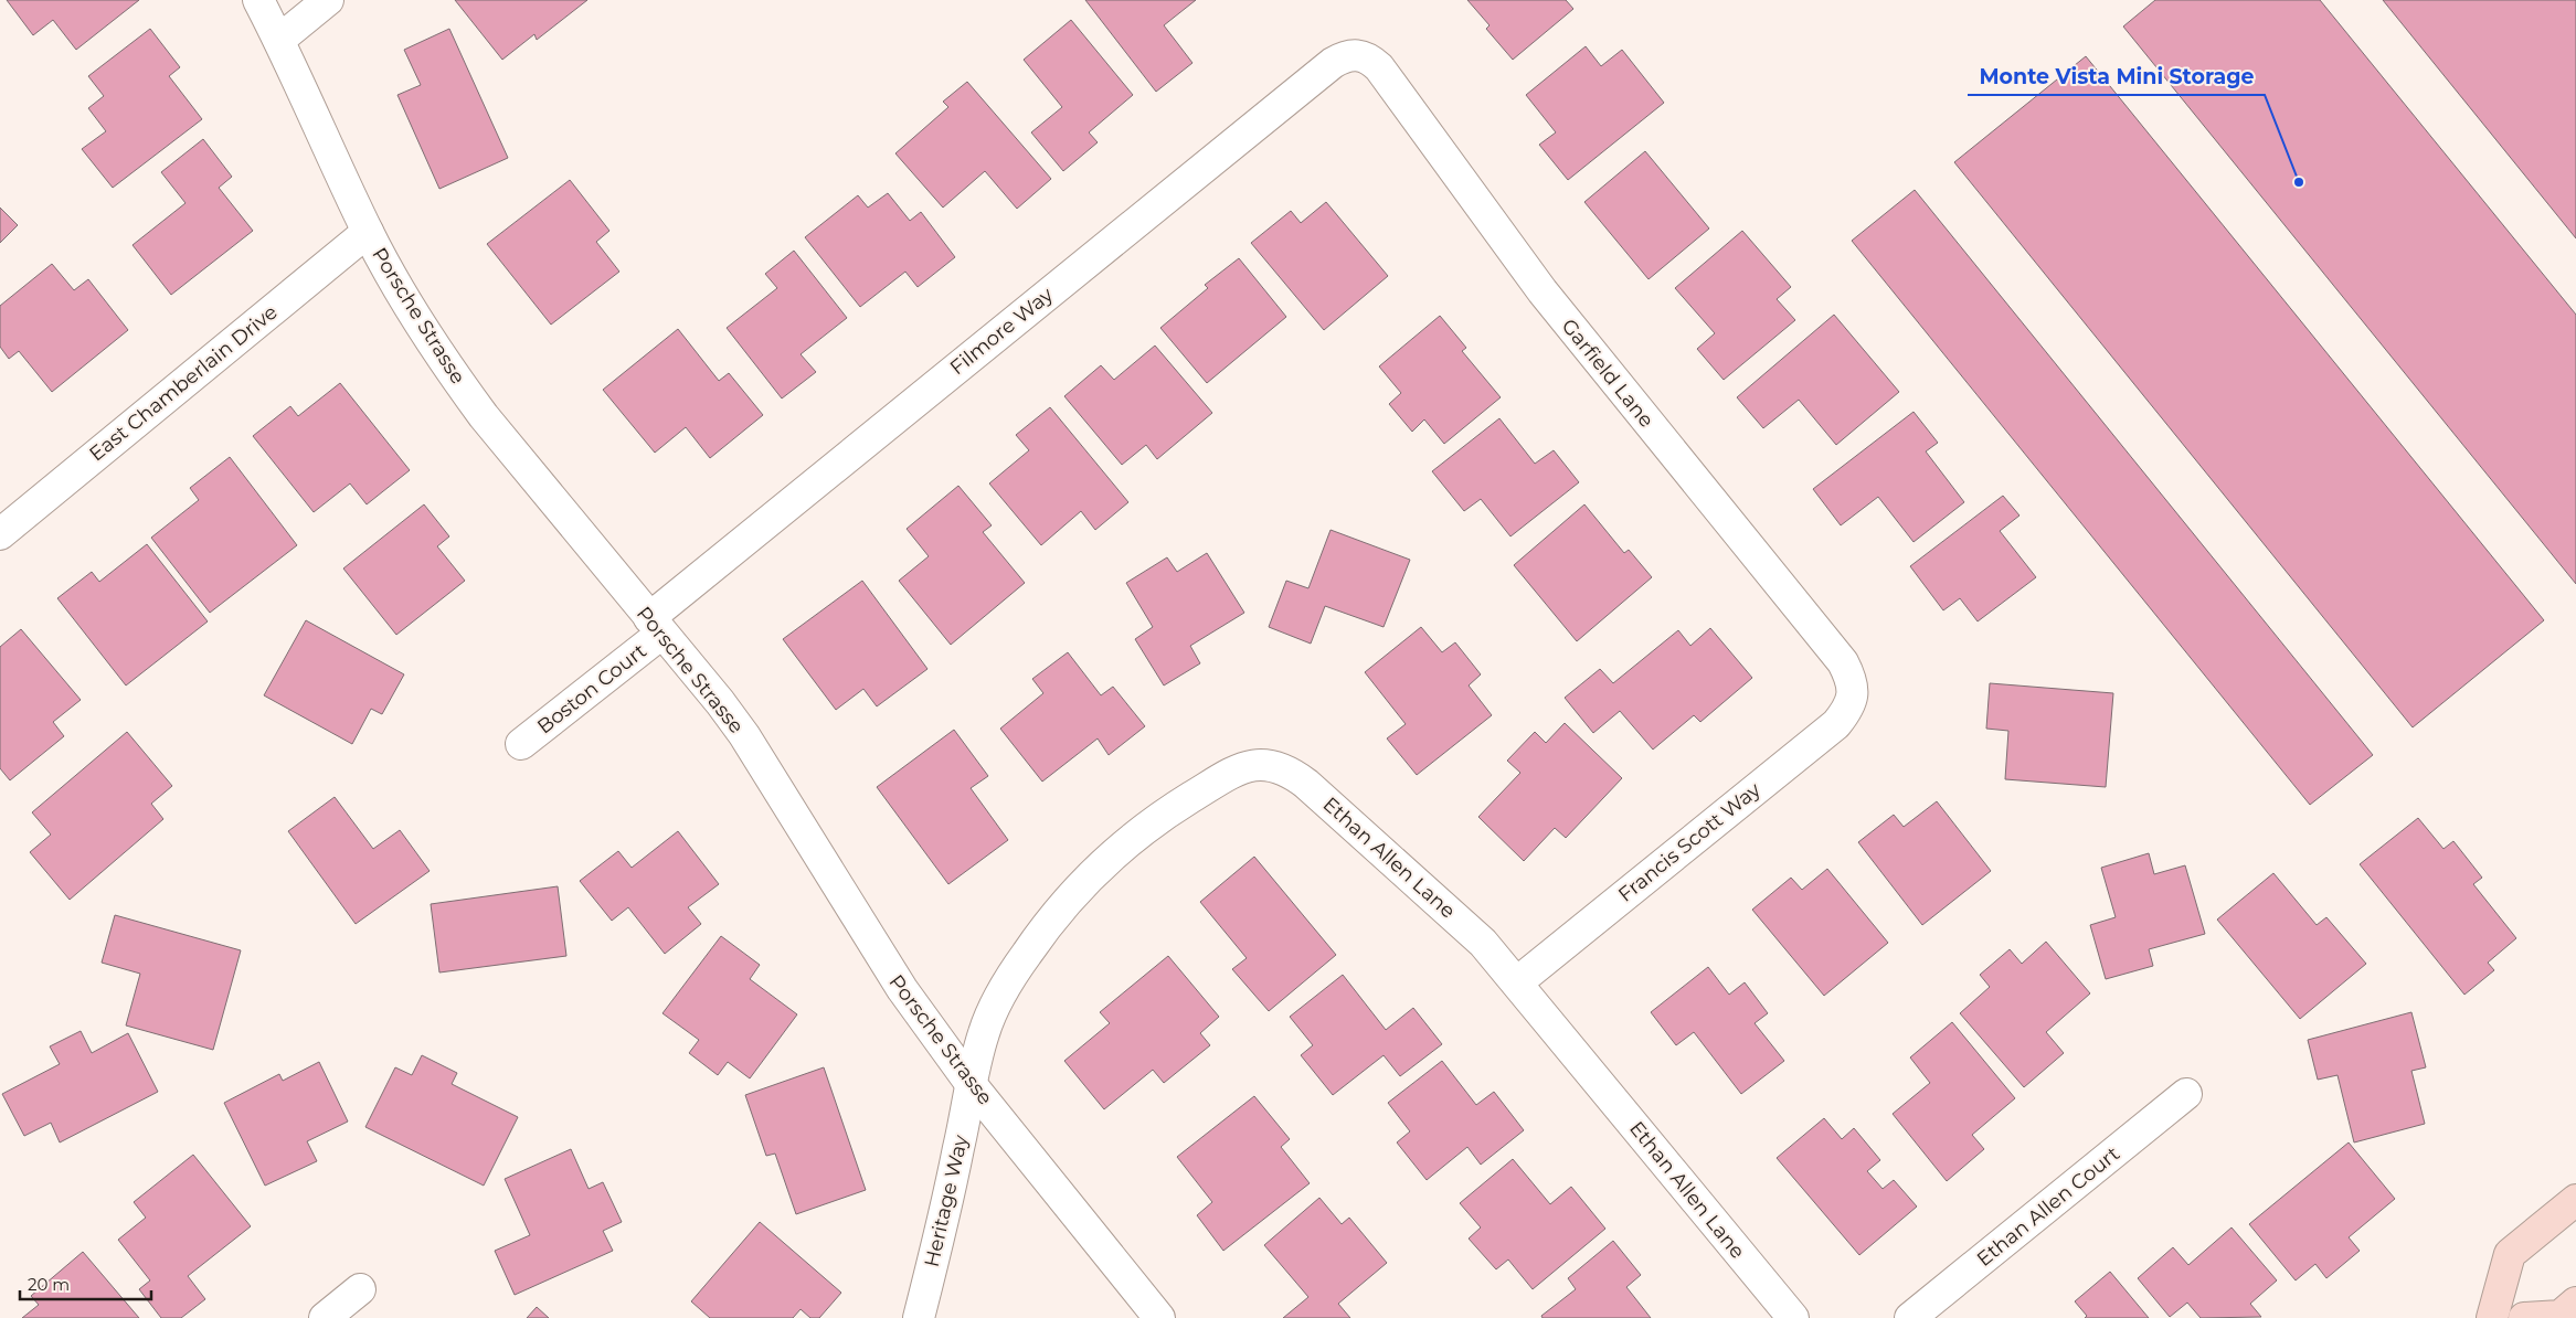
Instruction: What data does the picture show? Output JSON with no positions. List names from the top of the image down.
{
  "streets": {
    "street": [
      "Porsche Strasse",
      "Filmore Way",
      "Garfield Lane",
      "East Chamberlain Drive",
      "Boston Court",
      "Francis Scott Way",
      "Ethan Allen Lane",
      "Heritage Way",
      "Ethan Allen Court"
    ]
  },
  "crossings": [
    ["Porsche Strasse", "Filmore Way"],
    ["Porsche Strasse", "East Chamberlain Drive"],
    ["Porsche Strasse", "Boston Court"],
    ["Porsche Strasse", "Ethan Allen Lane"],
    ["Porsche Strasse", "Heritage Way"],
    ["Filmore Way", "Garfield Lane"],
    ["Filmore Way", "Boston Court"],
    ["Garfield Lane", "Francis Scott Way"],
    ["Francis Scott Way", "Ethan Allen Lane"],
    ["Ethan Allen Lane", "Heritage Way"]
  ],
  "places": ["Monte Vista Mini Storage"],
  "scale_bar": "20 m"
}
